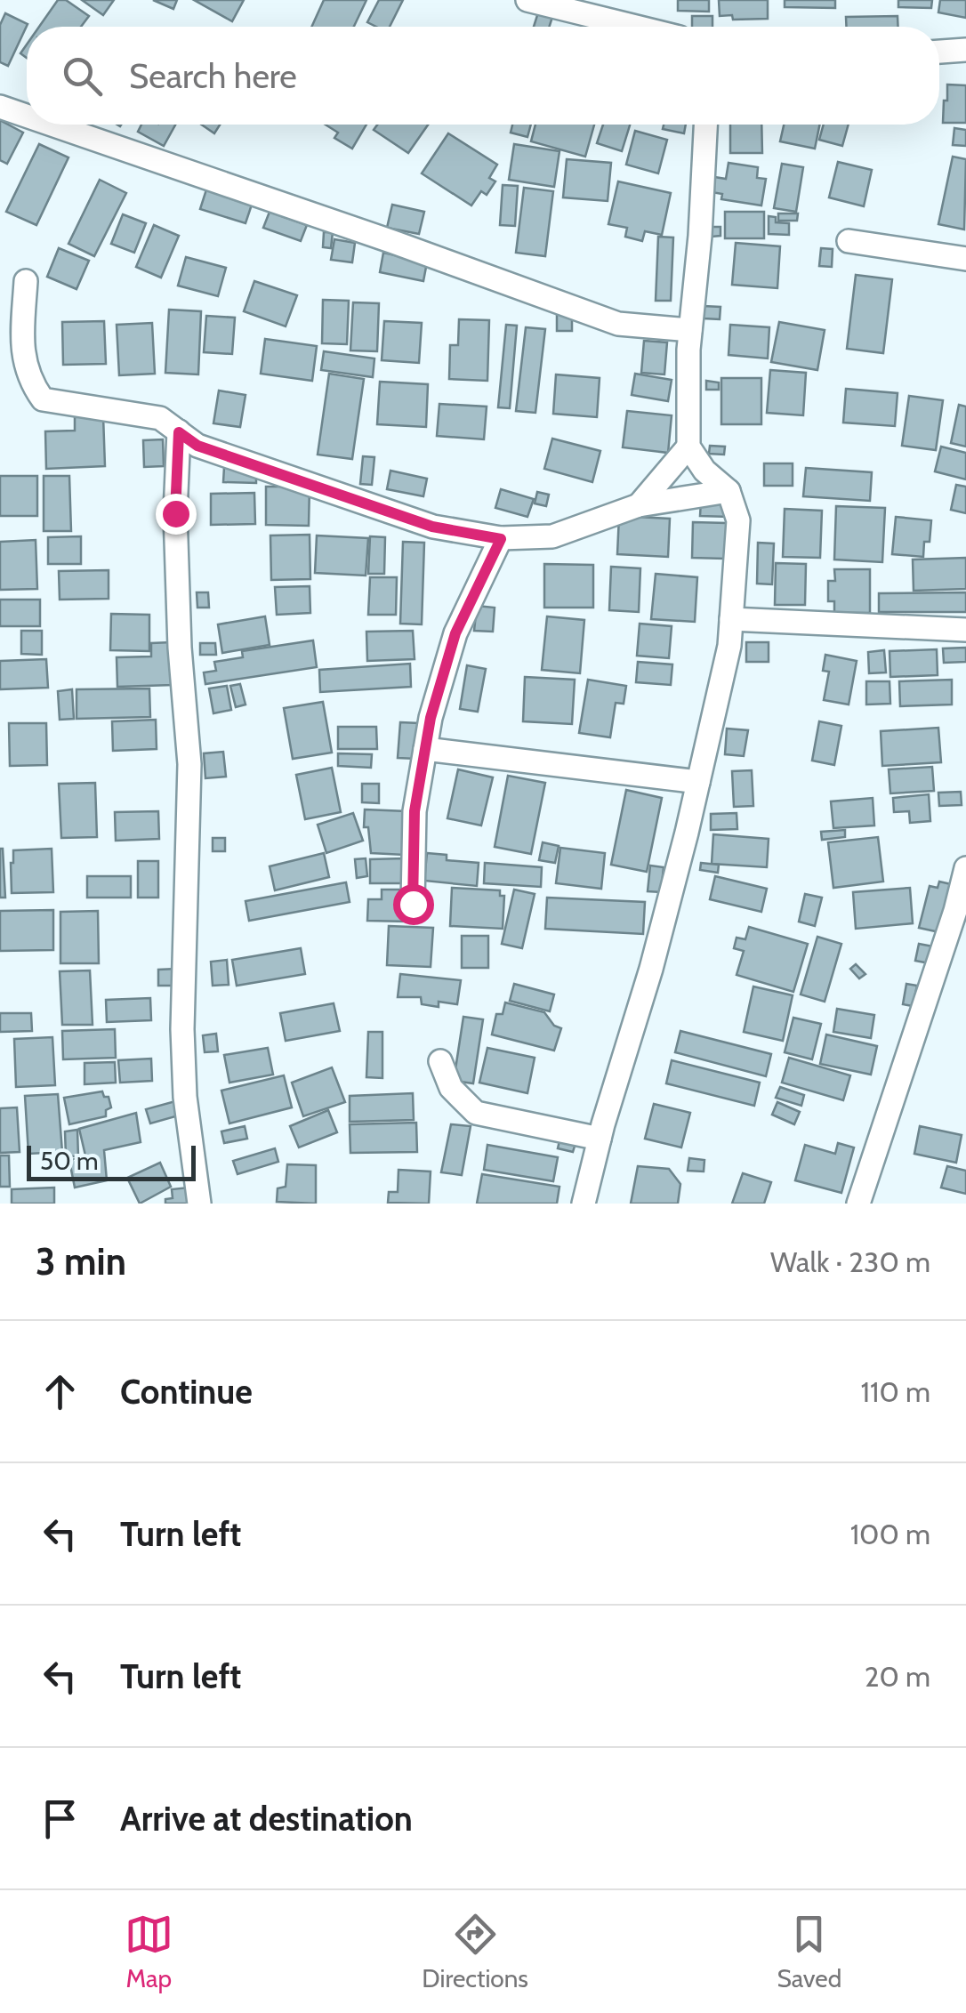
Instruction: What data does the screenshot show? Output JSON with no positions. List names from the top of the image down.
{
  "scale_bar": "50 m",
  "page": {
    "search": "Search here",
    "scale": "50 m",
    "heading": ["3 min", "Walk · 230 m"],
    "list": [
      ["Continue", "110 m"],
      ["Turn left", "100 m"],
      ["Turn left", "20 m"],
      "Arrive at destination"
    ],
    "nav": ["Map", "Directions", "Saved"]
  }
}
